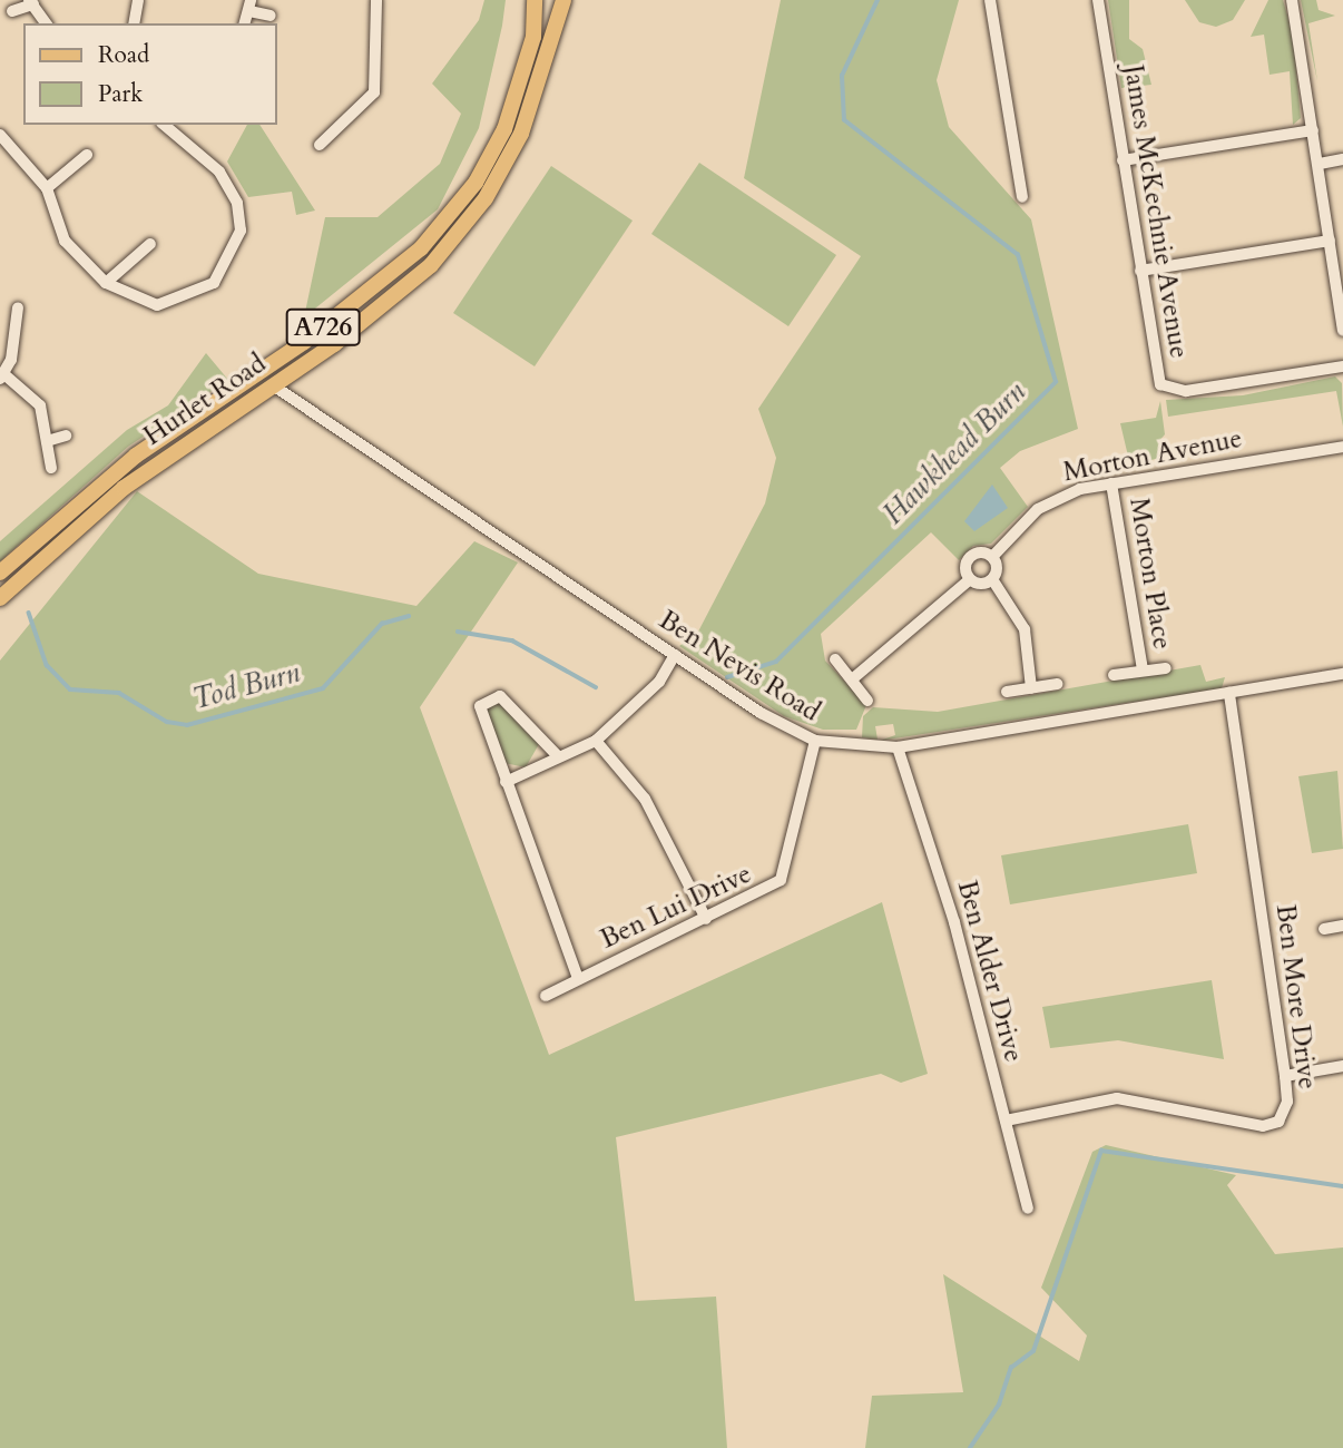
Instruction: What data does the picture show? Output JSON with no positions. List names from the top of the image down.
{
  "streets": {
    "main road": ["A726", "Hurlet Road"],
    "street": [
      "James McKechnie Avenue",
      "Morton Avenue",
      "Morton Place",
      "Ben Nevis Road",
      "Ben Lui Drive",
      "Ben Alder Drive",
      "Ben More Drive"
    ]
  },
  "crossings": [
    ["Hurlet Road", "Ben Nevis Road"],
    ["Morton Avenue", "Morton Place"],
    ["Ben Nevis Road", "Ben Lui Drive"],
    ["Ben Nevis Road", "Ben Alder Drive"],
    ["Ben Nevis Road", "Ben More Drive"],
    ["Ben Alder Drive", "Ben More Drive"]
  ],
  "water": ["Hawkhead Burn", "Tod Burn"],
  "legend": ["Road", "Park"]
}
